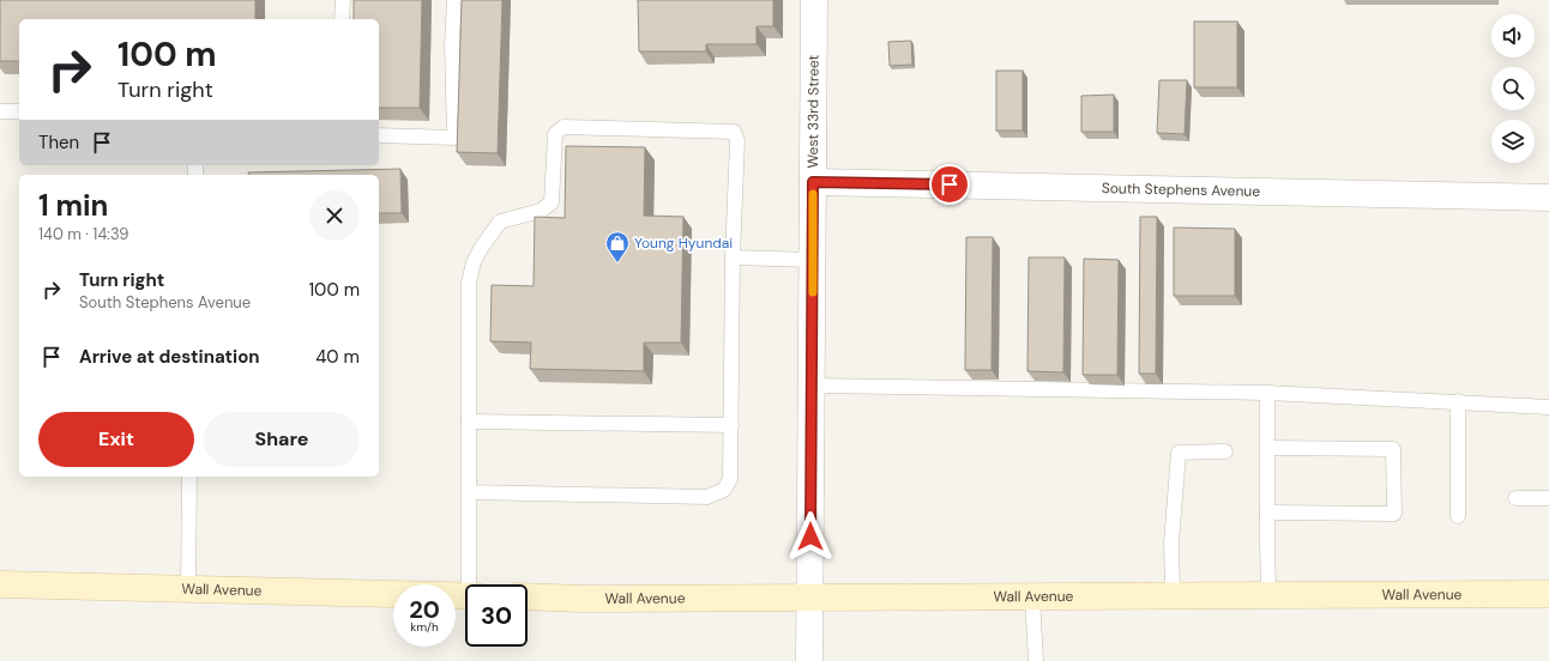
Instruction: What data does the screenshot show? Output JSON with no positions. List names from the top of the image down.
{
  "streets": {
    "main road": ["Wall Avenue"],
    "street": ["West 33rd Street", "South Stephens Avenue"]
  },
  "crossings": [
    ["West 33rd Street", "South Stephens Avenue"],
    ["West 33rd Street", "Wall Avenue"]
  ],
  "places": {
    "shop": ["Young Hyundai"]
  },
  "page": {
    "turn": ["100 m", "Turn right"],
    "then": "Then",
    "heading": ["1 min", "140 m · 14:39"],
    "list": [
      {
        "name": "Turn right",
        "note": "South Stephens Avenue",
        "value": "100 m"
      },
      {
        "name": "Arrive at destination",
        "value": "40 m"
      }
    ],
    "buttons": ["Exit", "Share"],
    "speed": "20 km/h",
    "limit": "30"
  }
}
